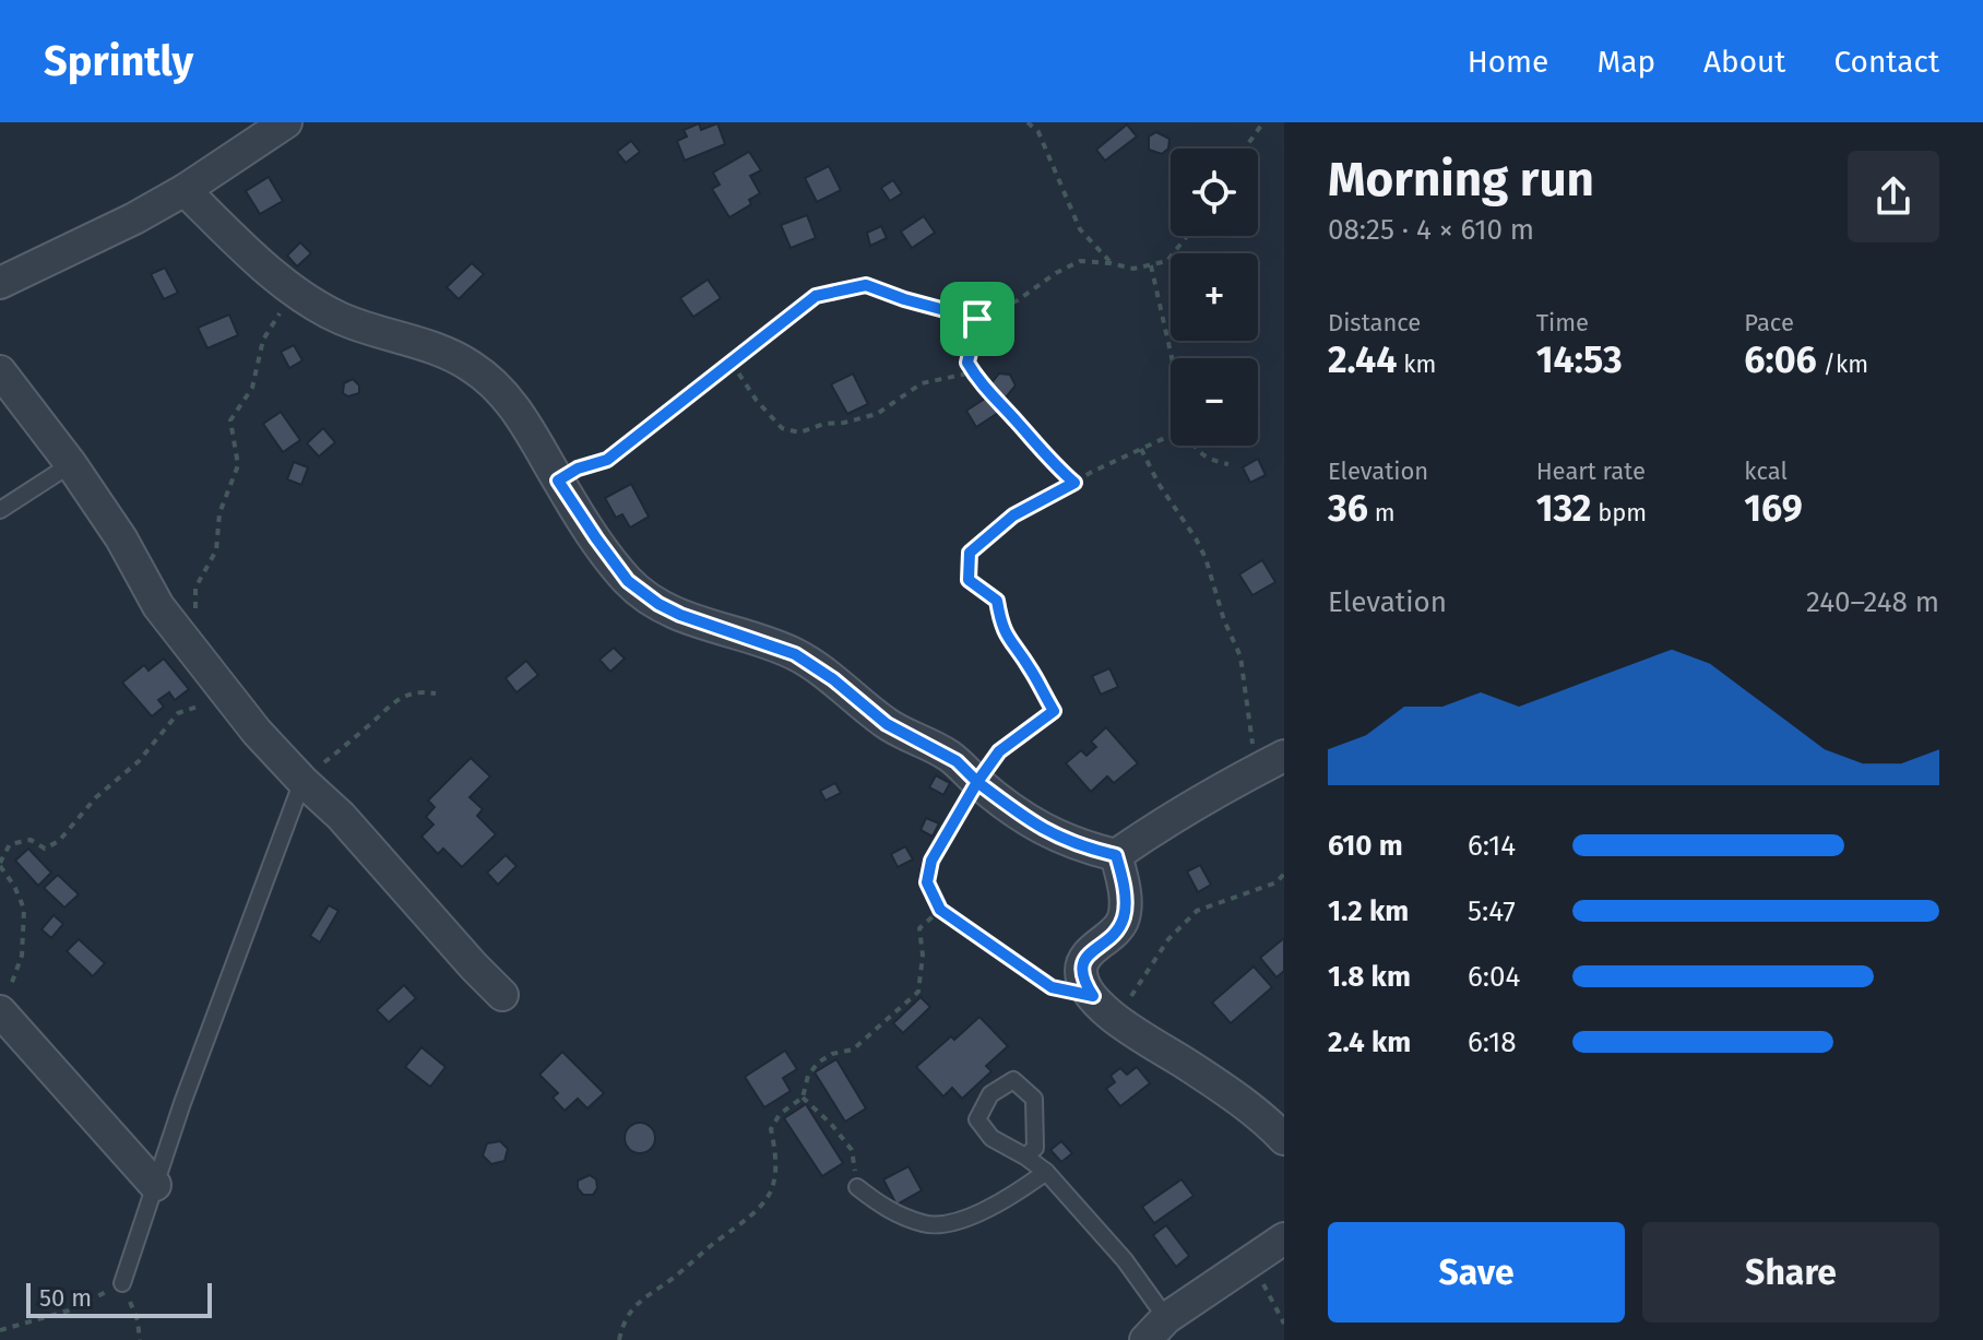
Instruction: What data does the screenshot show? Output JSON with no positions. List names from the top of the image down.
{
  "scale_bar": "50 m",
  "page": {
    "header": "Sprintly",
    "nav": [
      "Home",
      "Map",
      "About",
      "Contact"
    ],
    "heading": ["Morning run", "08:25 · 4 × 610 m"],
    "map_buttons": ["+", "−"],
    "stats": [
      ["Distance", "2.44 km"],
      ["Time", "14:53"],
      ["Pace", "6:06 /km"],
      ["Elevation", "36 m"],
      ["Heart rate", "132 bpm"],
      ["kcal", "169"]
    ],
    "chart": ["Elevation", "240–248 m"],
    "list": [
      {
        "name": "610 m",
        "note": "6:14"
      },
      {
        "name": "1.2 km",
        "note": "5:47"
      },
      {
        "name": "1.8 km",
        "note": "6:04"
      },
      {
        "name": "2.4 km",
        "note": "6:18"
      }
    ],
    "buttons": ["Save", "Share"],
    "scale": "50 m"
  }
}
